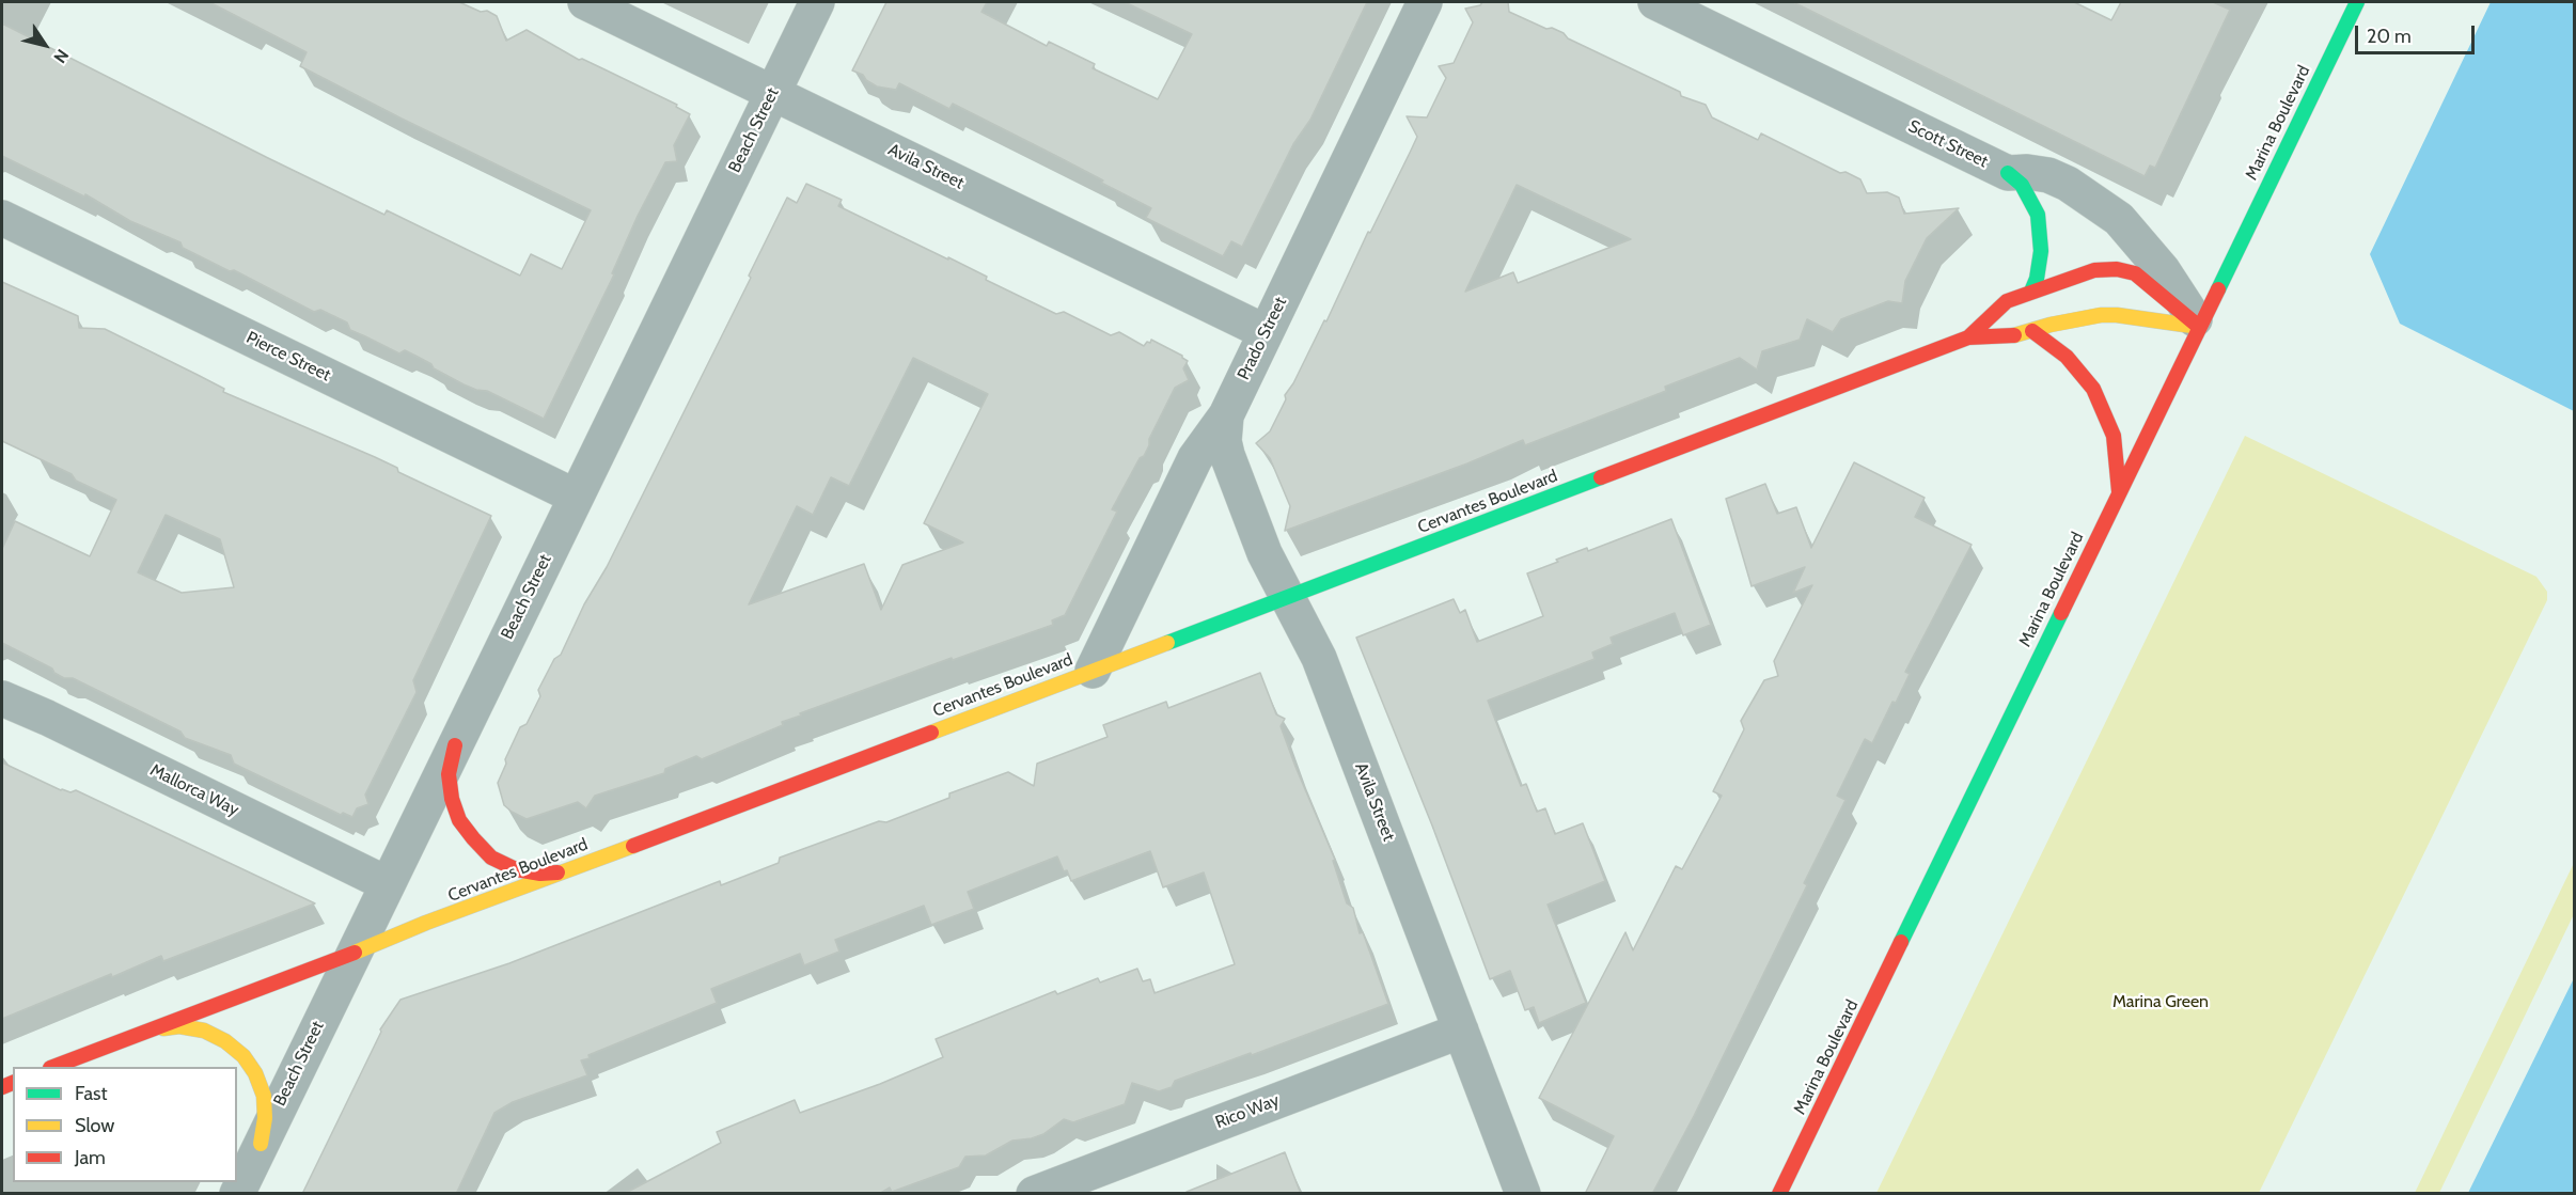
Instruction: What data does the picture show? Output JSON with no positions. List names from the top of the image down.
{
  "streets": {
    "street": [
      "Marina Boulevard",
      "Beach Street",
      "Scott Street",
      "Avila Street",
      "Prado Street",
      "Pierce Street",
      "Cervantes Boulevard",
      "Mallorca Way",
      "Rico Way"
    ]
  },
  "crossings": [
    ["Marina Boulevard", "Scott Street"],
    ["Marina Boulevard", "Cervantes Boulevard"],
    ["Beach Street", "Avila Street"],
    ["Beach Street", "Pierce Street"],
    ["Beach Street", "Cervantes Boulevard"],
    ["Beach Street", "Mallorca Way"],
    ["Scott Street", "Cervantes Boulevard"],
    ["Avila Street", "Prado Street"],
    ["Avila Street", "Cervantes Boulevard"],
    ["Avila Street", "Rico Way"],
    ["Prado Street", "Cervantes Boulevard"]
  ],
  "parks": ["Marina Green"],
  "legend": ["Fast", "Slow", "Jam"],
  "scale_bar": "20 m",
  "north": "bottom right"
}
